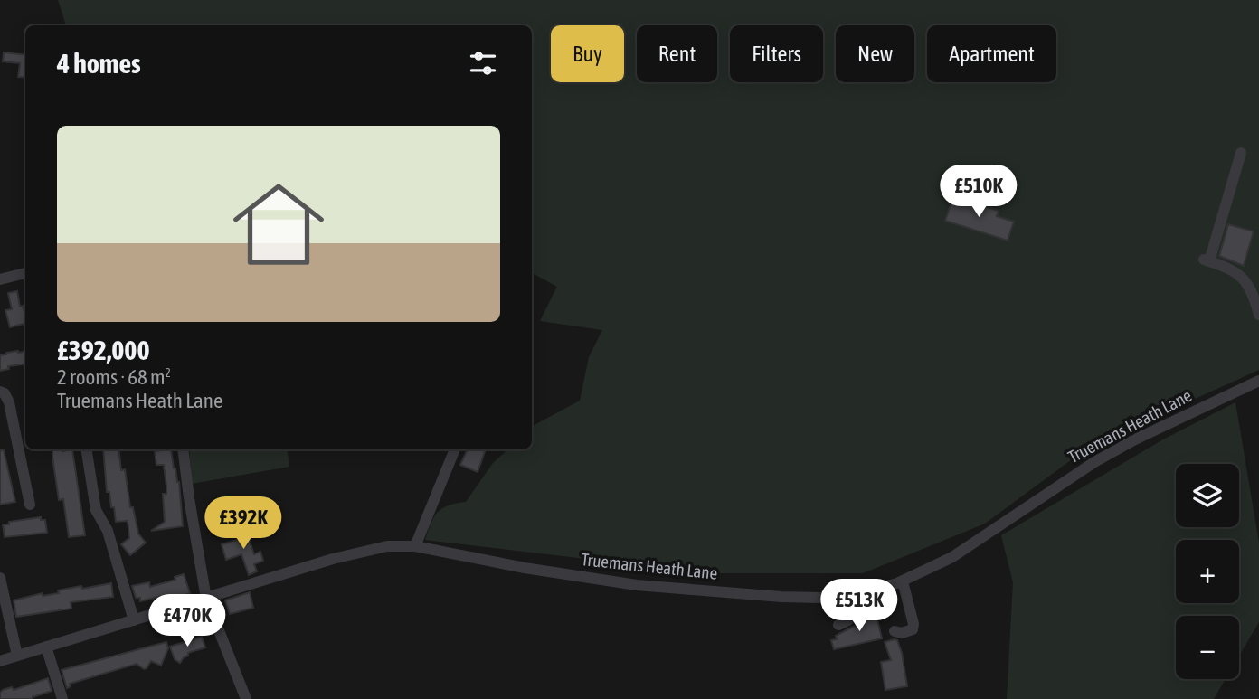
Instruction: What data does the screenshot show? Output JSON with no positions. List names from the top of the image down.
{
  "streets": {
    "street": ["Truemans Heath Lane"]
  },
  "page": {
    "chip": [
      "Buy",
      "Rent",
      "Filters",
      "New",
      "Apartment"
    ],
    "heading": "4 homes",
    "list": [
      {
        "name": "£392,000",
        "note": "2 rooms · 68 m² · Truemans Heath Lane"
      }
    ],
    "price": [
      "£510K",
      "£392K",
      "£513K",
      "£470K"
    ],
    "map_buttons": ["+", "−"]
  }
}
